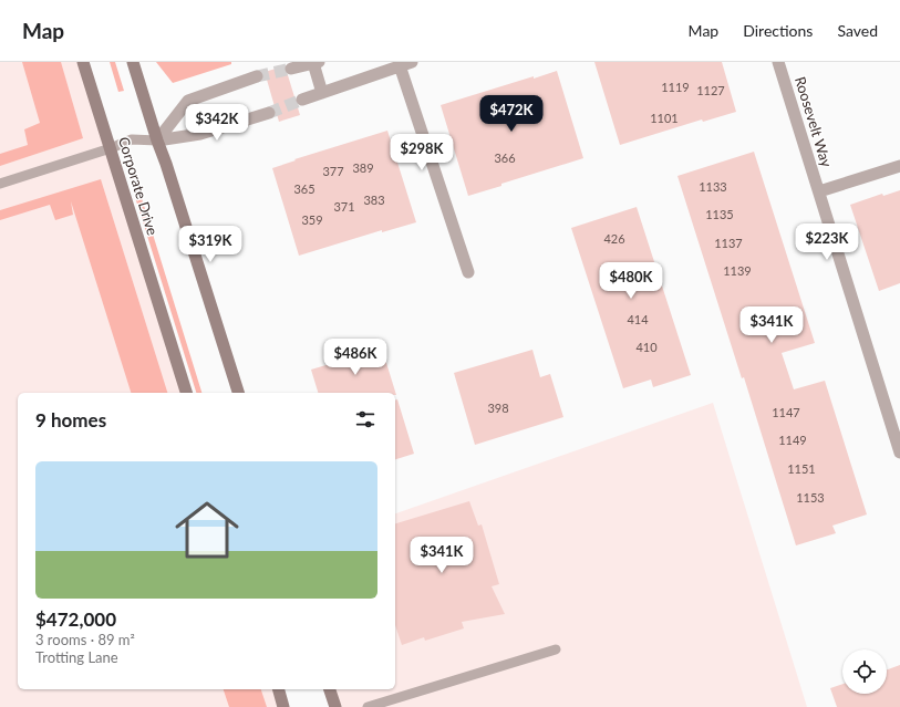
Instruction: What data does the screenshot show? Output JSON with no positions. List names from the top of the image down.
{
  "streets": {
    "main road": ["Corporate Drive"],
    "street": ["Roosevelt Way"]
  },
  "house_numbers": [
    "1119",
    "1127",
    "1101",
    "366",
    "389",
    "377",
    "1133",
    "365",
    "383",
    "371",
    "1135",
    "359",
    "426",
    "1137",
    "1139",
    "414",
    "410",
    "398",
    "1147",
    "1149",
    "1151",
    "1153"
  ],
  "page": {
    "header": "Map",
    "nav": ["Map", "Directions", "Saved"],
    "price": [
      "$472K",
      "$342K",
      "$298K",
      "$223K",
      "$319K",
      "$480K",
      "$341K",
      "$486K",
      "$341K"
    ],
    "heading": "9 homes",
    "list": [
      {
        "name": "$472,000",
        "note": "3 rooms · 89 m² · Trotting Lane"
      }
    ]
  }
}
